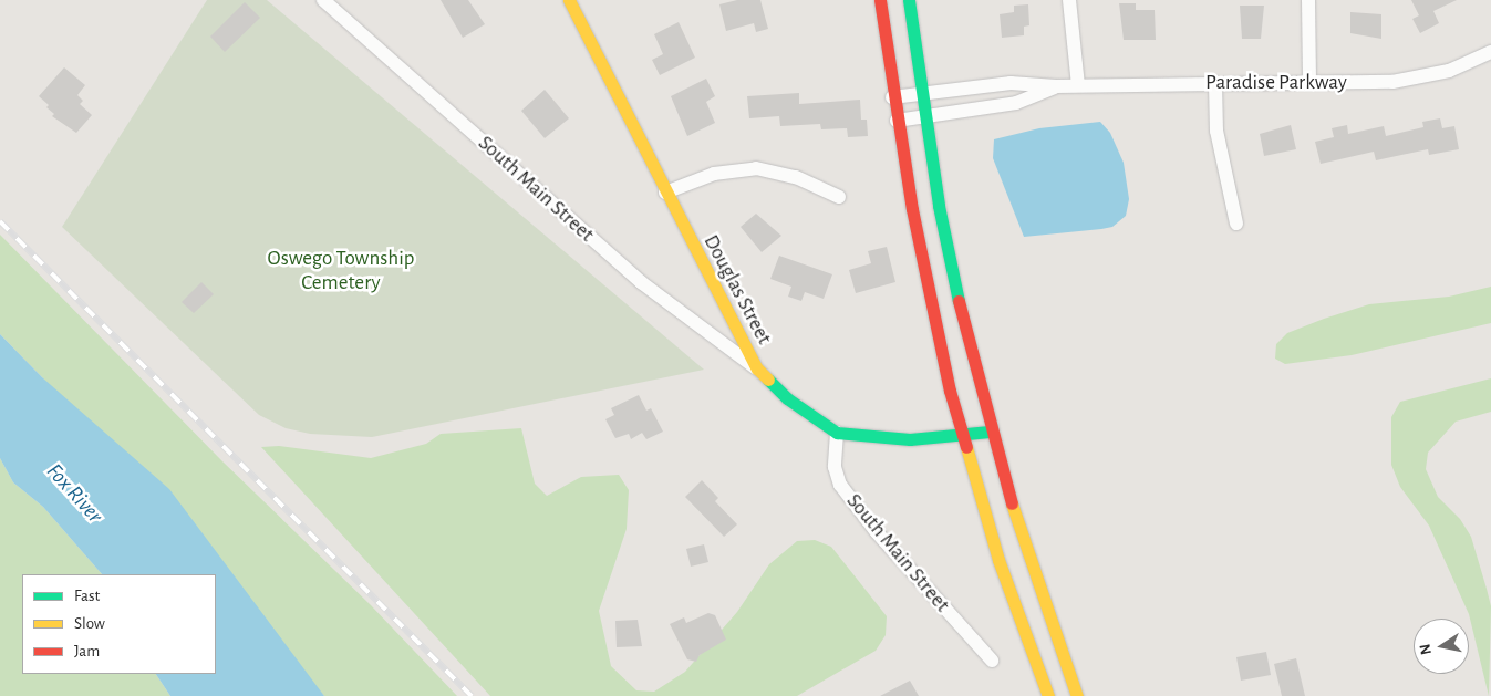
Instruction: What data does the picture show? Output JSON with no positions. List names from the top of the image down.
{
  "streets": {
    "main road": ["Douglas Street"],
    "street": ["Paradise Parkway", "South Main Street"]
  },
  "crossings": [
    ["South Main Street", "Douglas Street"]
  ],
  "water": ["Fox River"],
  "parks": ["Oswego Township Cemetery"],
  "legend": ["Fast", "Slow", "Jam"],
  "north": "left"
}
